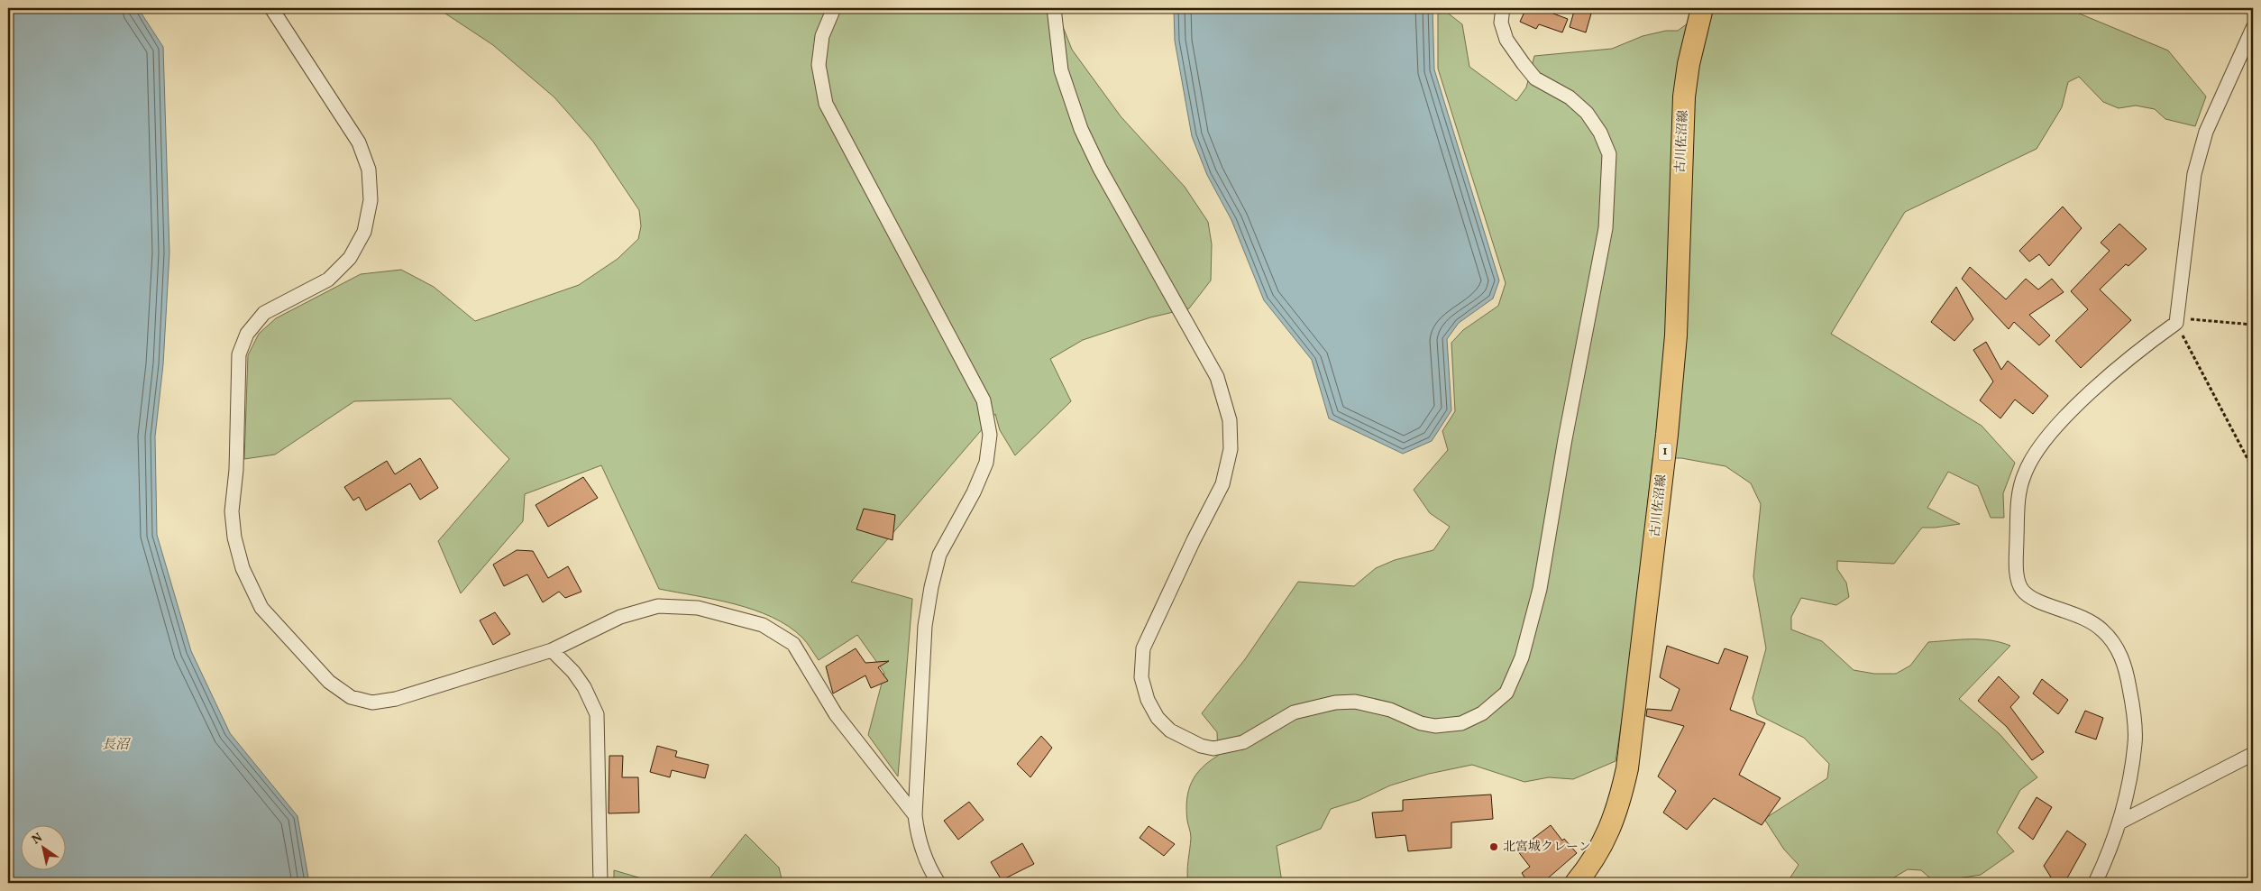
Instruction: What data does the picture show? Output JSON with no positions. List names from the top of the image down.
{
  "streets": {
    "main road": ["古川佐沼線", "1"]
  },
  "water": ["長沼"],
  "places": ["北宮城クレーン"],
  "north": "top left"
}
